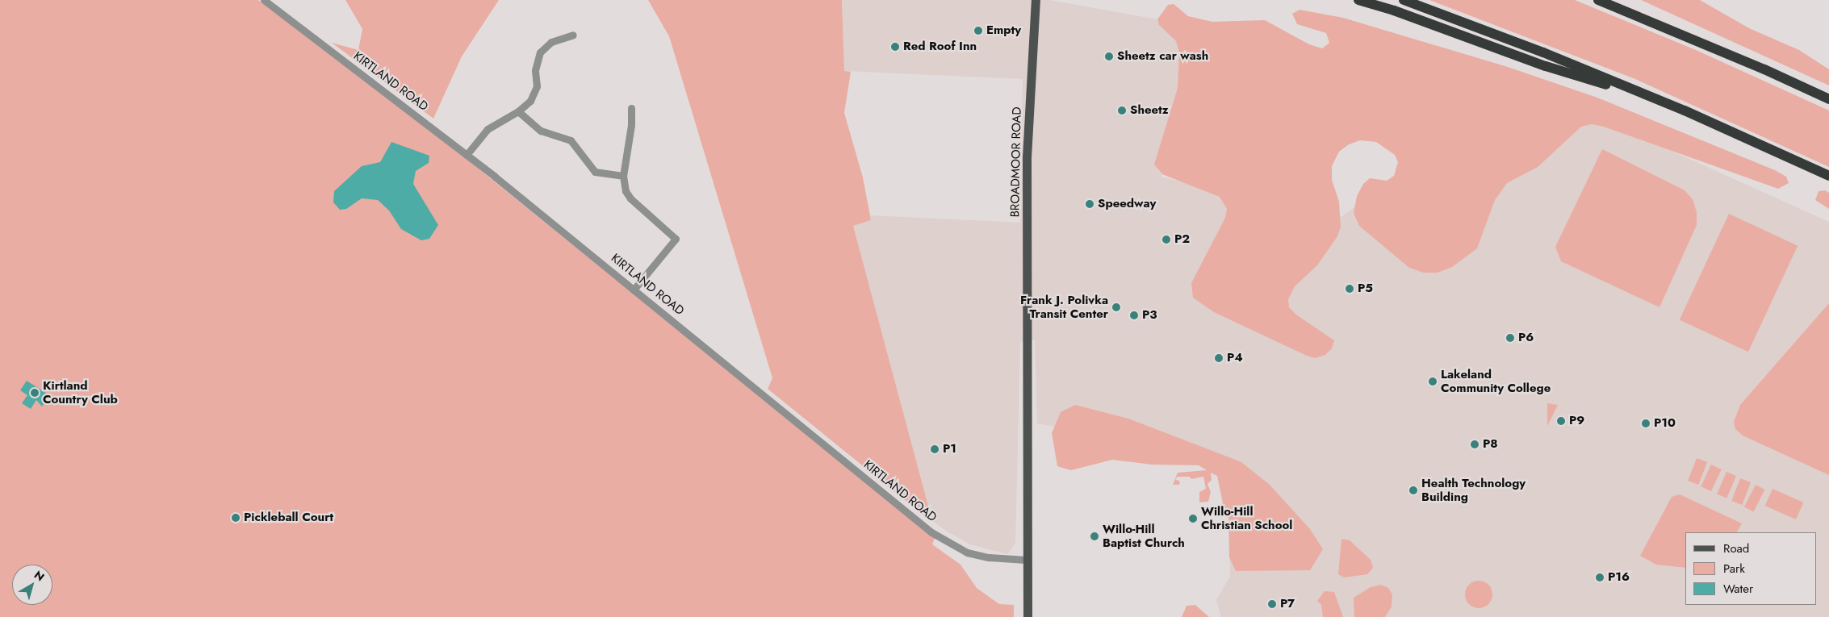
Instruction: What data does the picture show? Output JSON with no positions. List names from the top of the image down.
{
  "streets": {
    "main road": ["BROADMOOR ROAD"],
    "street": ["KIRTLAND ROAD"]
  },
  "crossings": [
    ["KIRTLAND ROAD", "BROADMOOR ROAD"]
  ],
  "places": [
    "Empty",
    "Red Roof Inn",
    "Sheetz car wash",
    "Sheetz",
    "Speedway",
    "P2",
    "P5",
    "Frank J. Polivka Transit Center",
    "P3",
    "P6",
    "P4",
    "Lakeland Community College",
    "Kirtland Country Club",
    "P9",
    "P10",
    "P8",
    "P1",
    "Health Technology Building",
    "Pickleball Court",
    "Willo-Hill Christian School",
    "Willo-Hill Baptist Church",
    "P16",
    "P7"
  ],
  "legend": ["Road", "Park", "Water"],
  "north": "top right"
}
